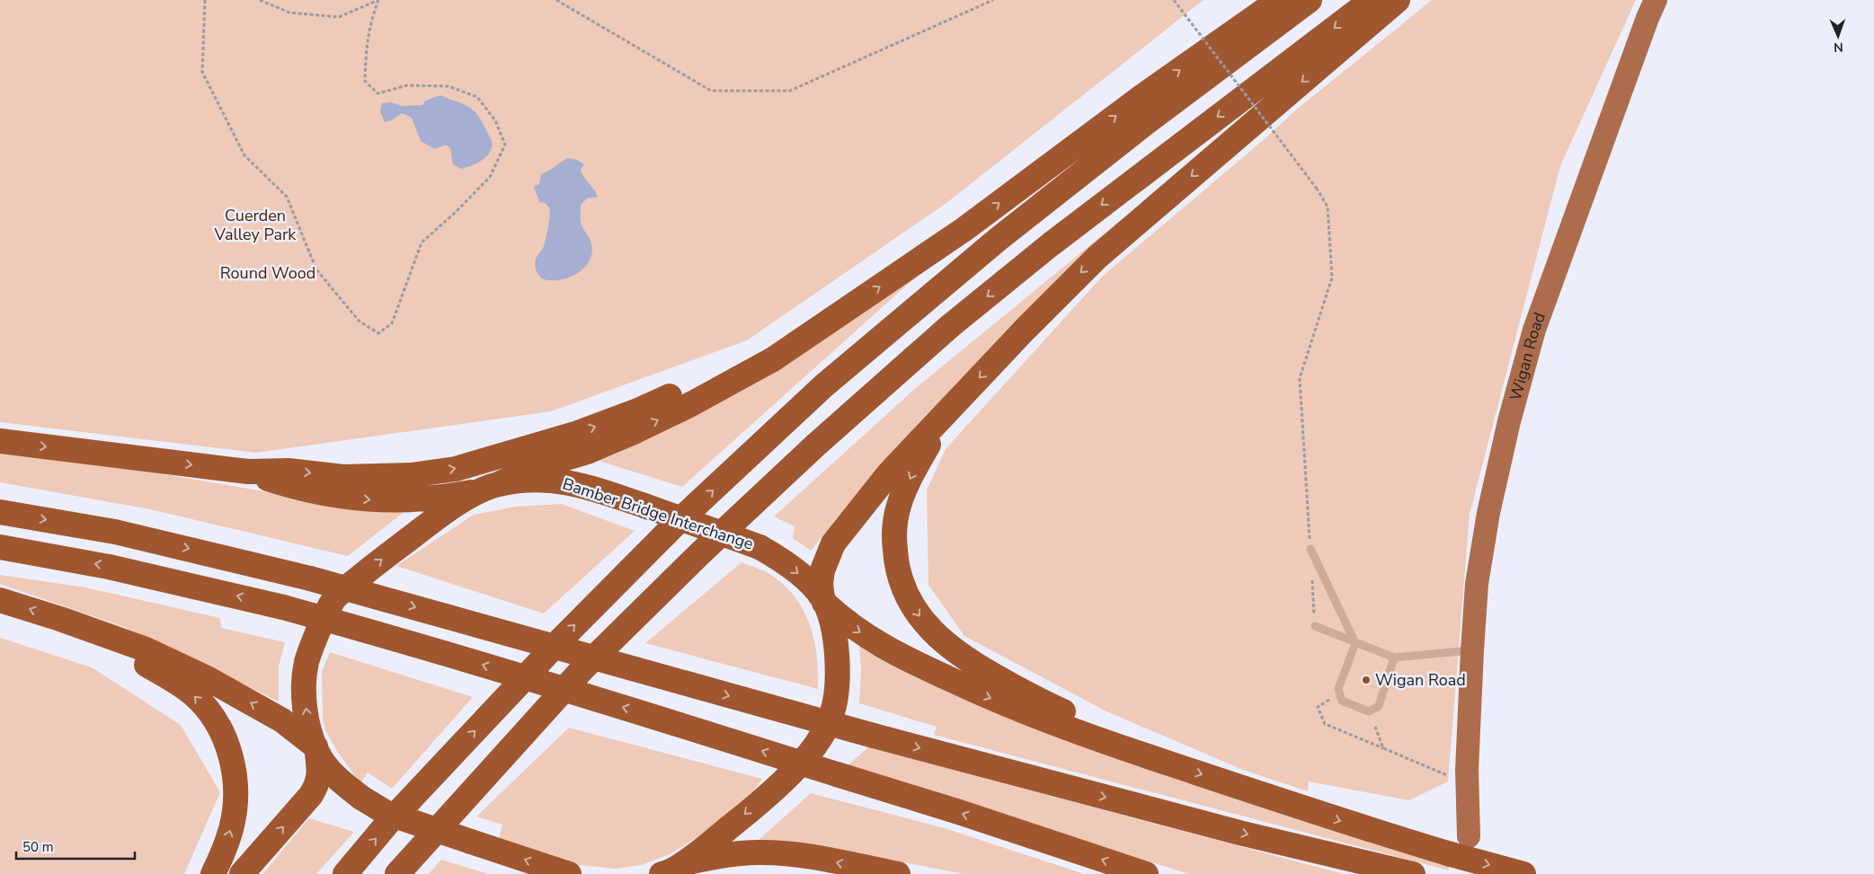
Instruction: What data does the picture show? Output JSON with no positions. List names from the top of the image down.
{
  "streets": {
    "highway": ["Bamber Bridge Interchange"],
    "main road": ["Wigan Road"]
  },
  "parks": ["Cuerden Valley Park", "Round Wood"],
  "places": ["Wigan Road"],
  "scale_bar": "50 m",
  "north": "bottom"
}
